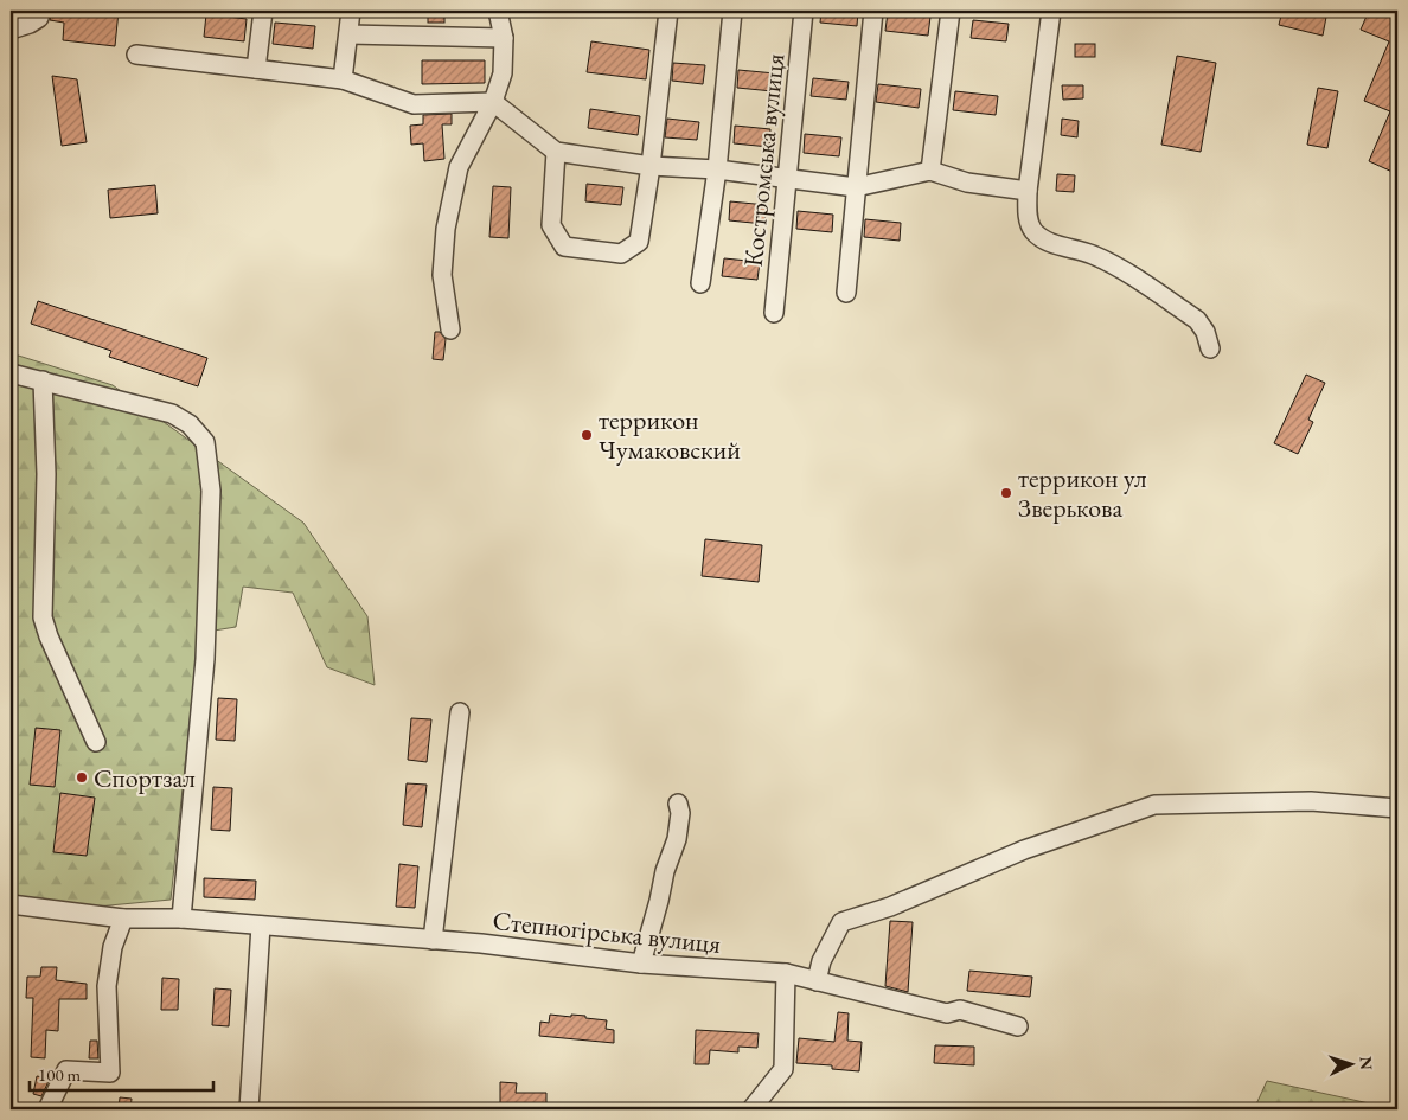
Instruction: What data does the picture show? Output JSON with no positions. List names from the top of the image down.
{
  "streets": {
    "street": ["Костромська вулиця", "Степногірська вулиця"]
  },
  "places": ["террикон Чумаковский", "террикон ул Зверькова", "Спортзал"],
  "scale_bar": "100 m",
  "north": "right"
}
